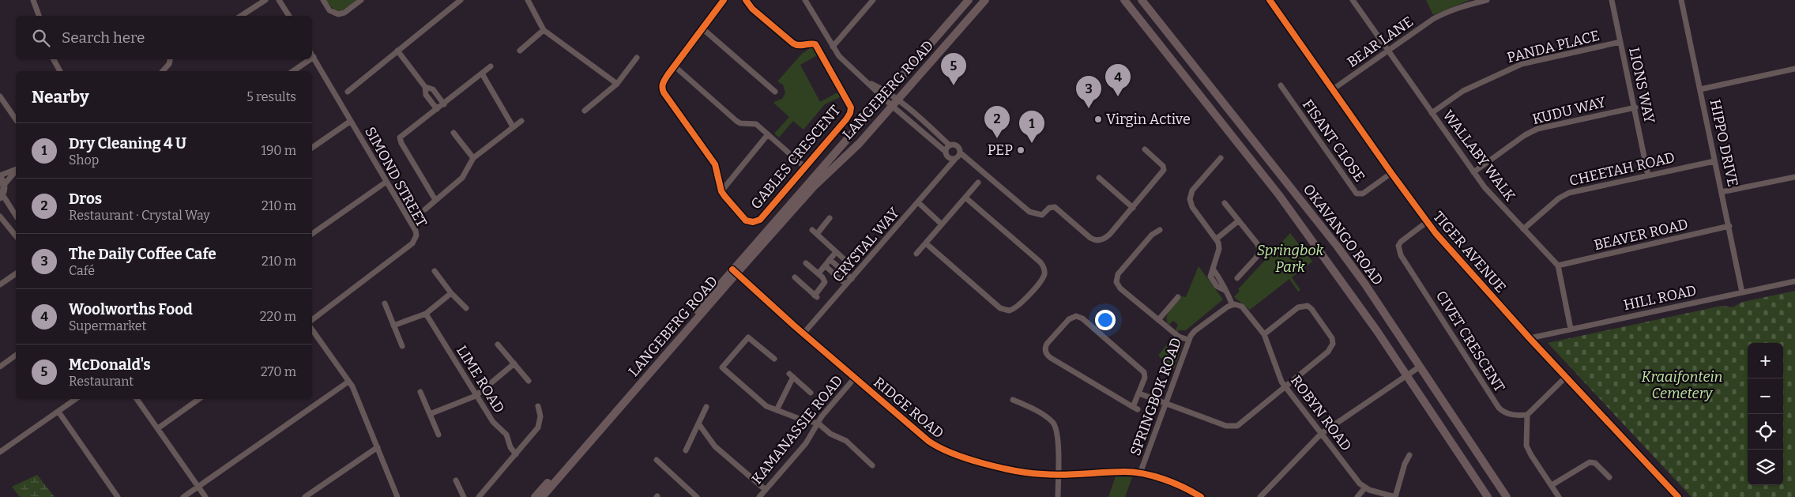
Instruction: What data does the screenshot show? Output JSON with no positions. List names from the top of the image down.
{
  "streets": {
    "main road": ["LANGEBERG ROAD", "OKAVANGO ROAD"],
    "street": [
      "BEAR LANE",
      "PANDA PLACE",
      "LIONS WAY",
      "KUDU WAY",
      "FISANT CLOSE",
      "HIPPO DRIVE",
      "WALLABY WALK",
      "GABLES CRESCENT",
      "CHEETAH ROAD",
      "SIMOND STREET",
      "BEAVER ROAD",
      "CRYSTAL WAY",
      "TIGER AVENUE",
      "HILL ROAD",
      "CIVET CRESCENT",
      "LIME ROAD",
      "SPRINGBOK ROAD",
      "RIDGE ROAD",
      "ROBYN ROAD",
      "KAMANASSIE ROAD"
    ]
  },
  "crossings": [
    ["BEAR LANE", "WALLABY WALK"],
    ["BEAR LANE", "TIGER AVENUE"],
    ["PANDA PLACE", "LIONS WAY"],
    ["PANDA PLACE", "WALLABY WALK"],
    ["LIONS WAY", "KUDU WAY"],
    ["LIONS WAY", "CHEETAH ROAD"],
    ["LANGEBERG ROAD", "RIDGE ROAD"],
    ["KUDU WAY", "WALLABY WALK"],
    ["FISANT CLOSE", "TIGER AVENUE"],
    ["HIPPO DRIVE", "CHEETAH ROAD"],
    ["HIPPO DRIVE", "BEAVER ROAD"],
    ["HIPPO DRIVE", "HILL ROAD"],
    ["WALLABY WALK", "CHEETAH ROAD"],
    ["WALLABY WALK", "BEAVER ROAD"],
    ["CRYSTAL WAY", "RIDGE ROAD"],
    ["TIGER AVENUE", "HILL ROAD"],
    ["TIGER AVENUE", "CIVET CRESCENT"],
    ["SPRINGBOK ROAD", "RIDGE ROAD"],
    ["SPRINGBOK ROAD", "ROBYN ROAD"],
    ["RIDGE ROAD", "KAMANASSIE ROAD"]
  ],
  "parks": ["Springbok Park", "Kraaifontein Cemetery"],
  "places": ["Virgin Active", "PEP"],
  "page": {
    "search": "Search here",
    "pins": [
      "5",
      "4",
      "3",
      "2",
      "1"
    ],
    "heading": ["Nearby", "5 results"],
    "list": [
      {
        "mark": "1",
        "name": "Dry Cleaning 4 U",
        "note": "Shop",
        "value": "190 m"
      },
      {
        "mark": "2",
        "name": "Dros",
        "note": "Restaurant · Crystal Way",
        "value": "210 m"
      },
      {
        "mark": "3",
        "name": "The Daily Coffee Cafe",
        "note": "Café",
        "value": "210 m"
      },
      {
        "mark": "4",
        "name": "Woolworths Food",
        "note": "Supermarket",
        "value": "220 m"
      },
      {
        "mark": "5",
        "name": "McDonald's",
        "note": "Restaurant",
        "value": "270 m"
      }
    ],
    "map_buttons": ["+", "−"]
  }
}
